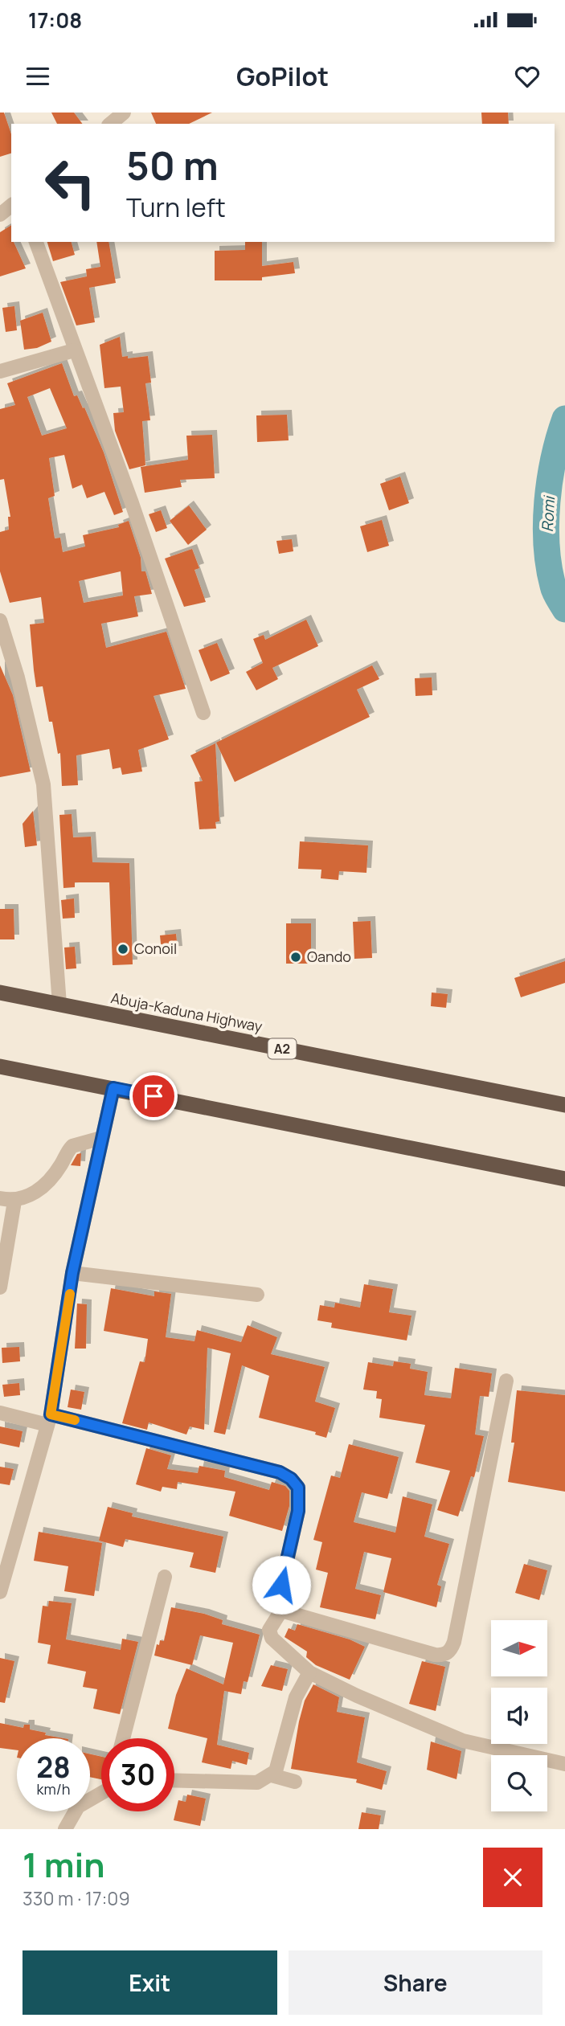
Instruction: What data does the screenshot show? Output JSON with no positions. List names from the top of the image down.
{
  "streets": {
    "highway": ["Abuja-Kaduna Highway", "A2"]
  },
  "water": ["Romi"],
  "places": ["Conoil", "Oando"],
  "north": "right",
  "page": {
    "status": "17:08",
    "header": "GoPilot",
    "turn": ["50 m", "Turn left"],
    "speed": "28 km/h",
    "limit": "30",
    "heading": ["1 min", "330 m · 17:09"],
    "buttons": ["Exit", "Share"]
  }
}
